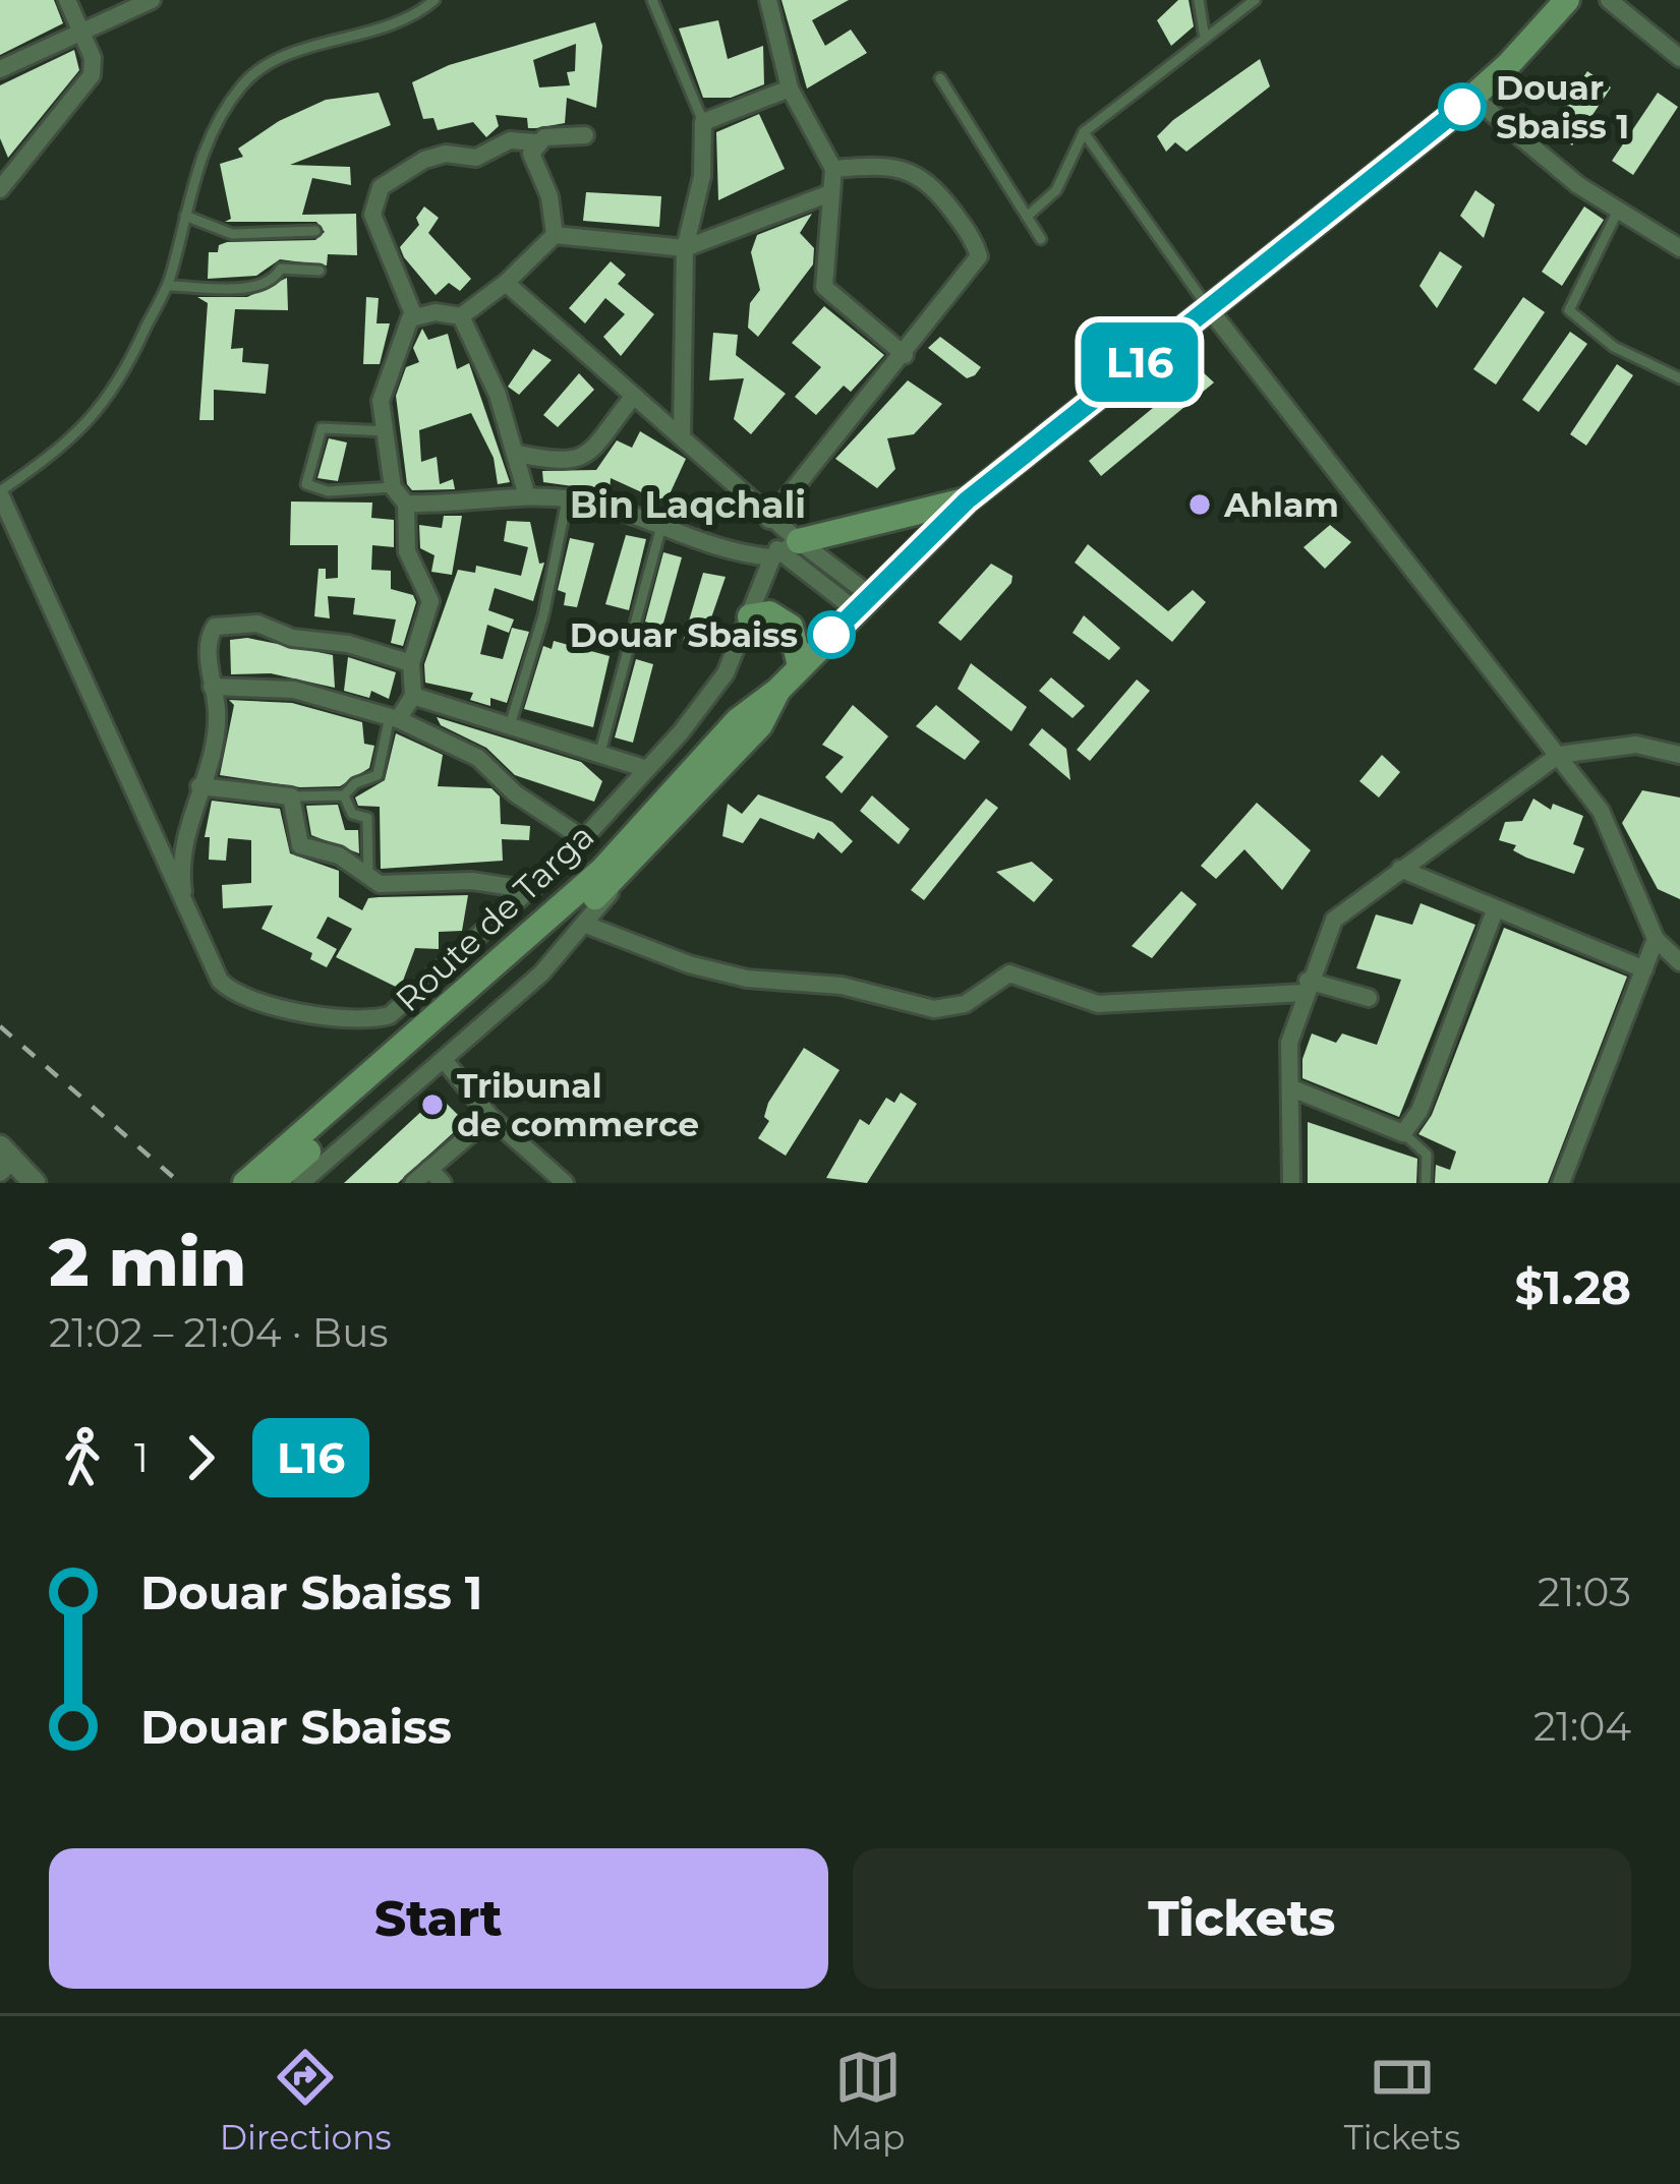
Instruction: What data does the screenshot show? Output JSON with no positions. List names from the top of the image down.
{
  "streets": {
    "main road": ["Route de Targa"]
  },
  "districts": ["Bin Laqchali"],
  "places": [
    "Douar Sbaiss 1",
    "Ahlam",
    "Douar Sbaiss",
    "Tribunal de commerce"
  ],
  "lines": ["bus line L16"],
  "page": {
    "on_map": "L16",
    "heading": ["2 min", "21:02 – 21:04 · Bus", "$1.28"],
    "legs": ["1", "L16"],
    "list": [
      {
        "name": "Douar Sbaiss 1",
        "value": "21:03"
      },
      {
        "name": "Douar Sbaiss",
        "value": "21:04"
      }
    ],
    "buttons": ["Start", "Tickets"],
    "tabs": ["Directions", "Map", "Tickets"]
  }
}
